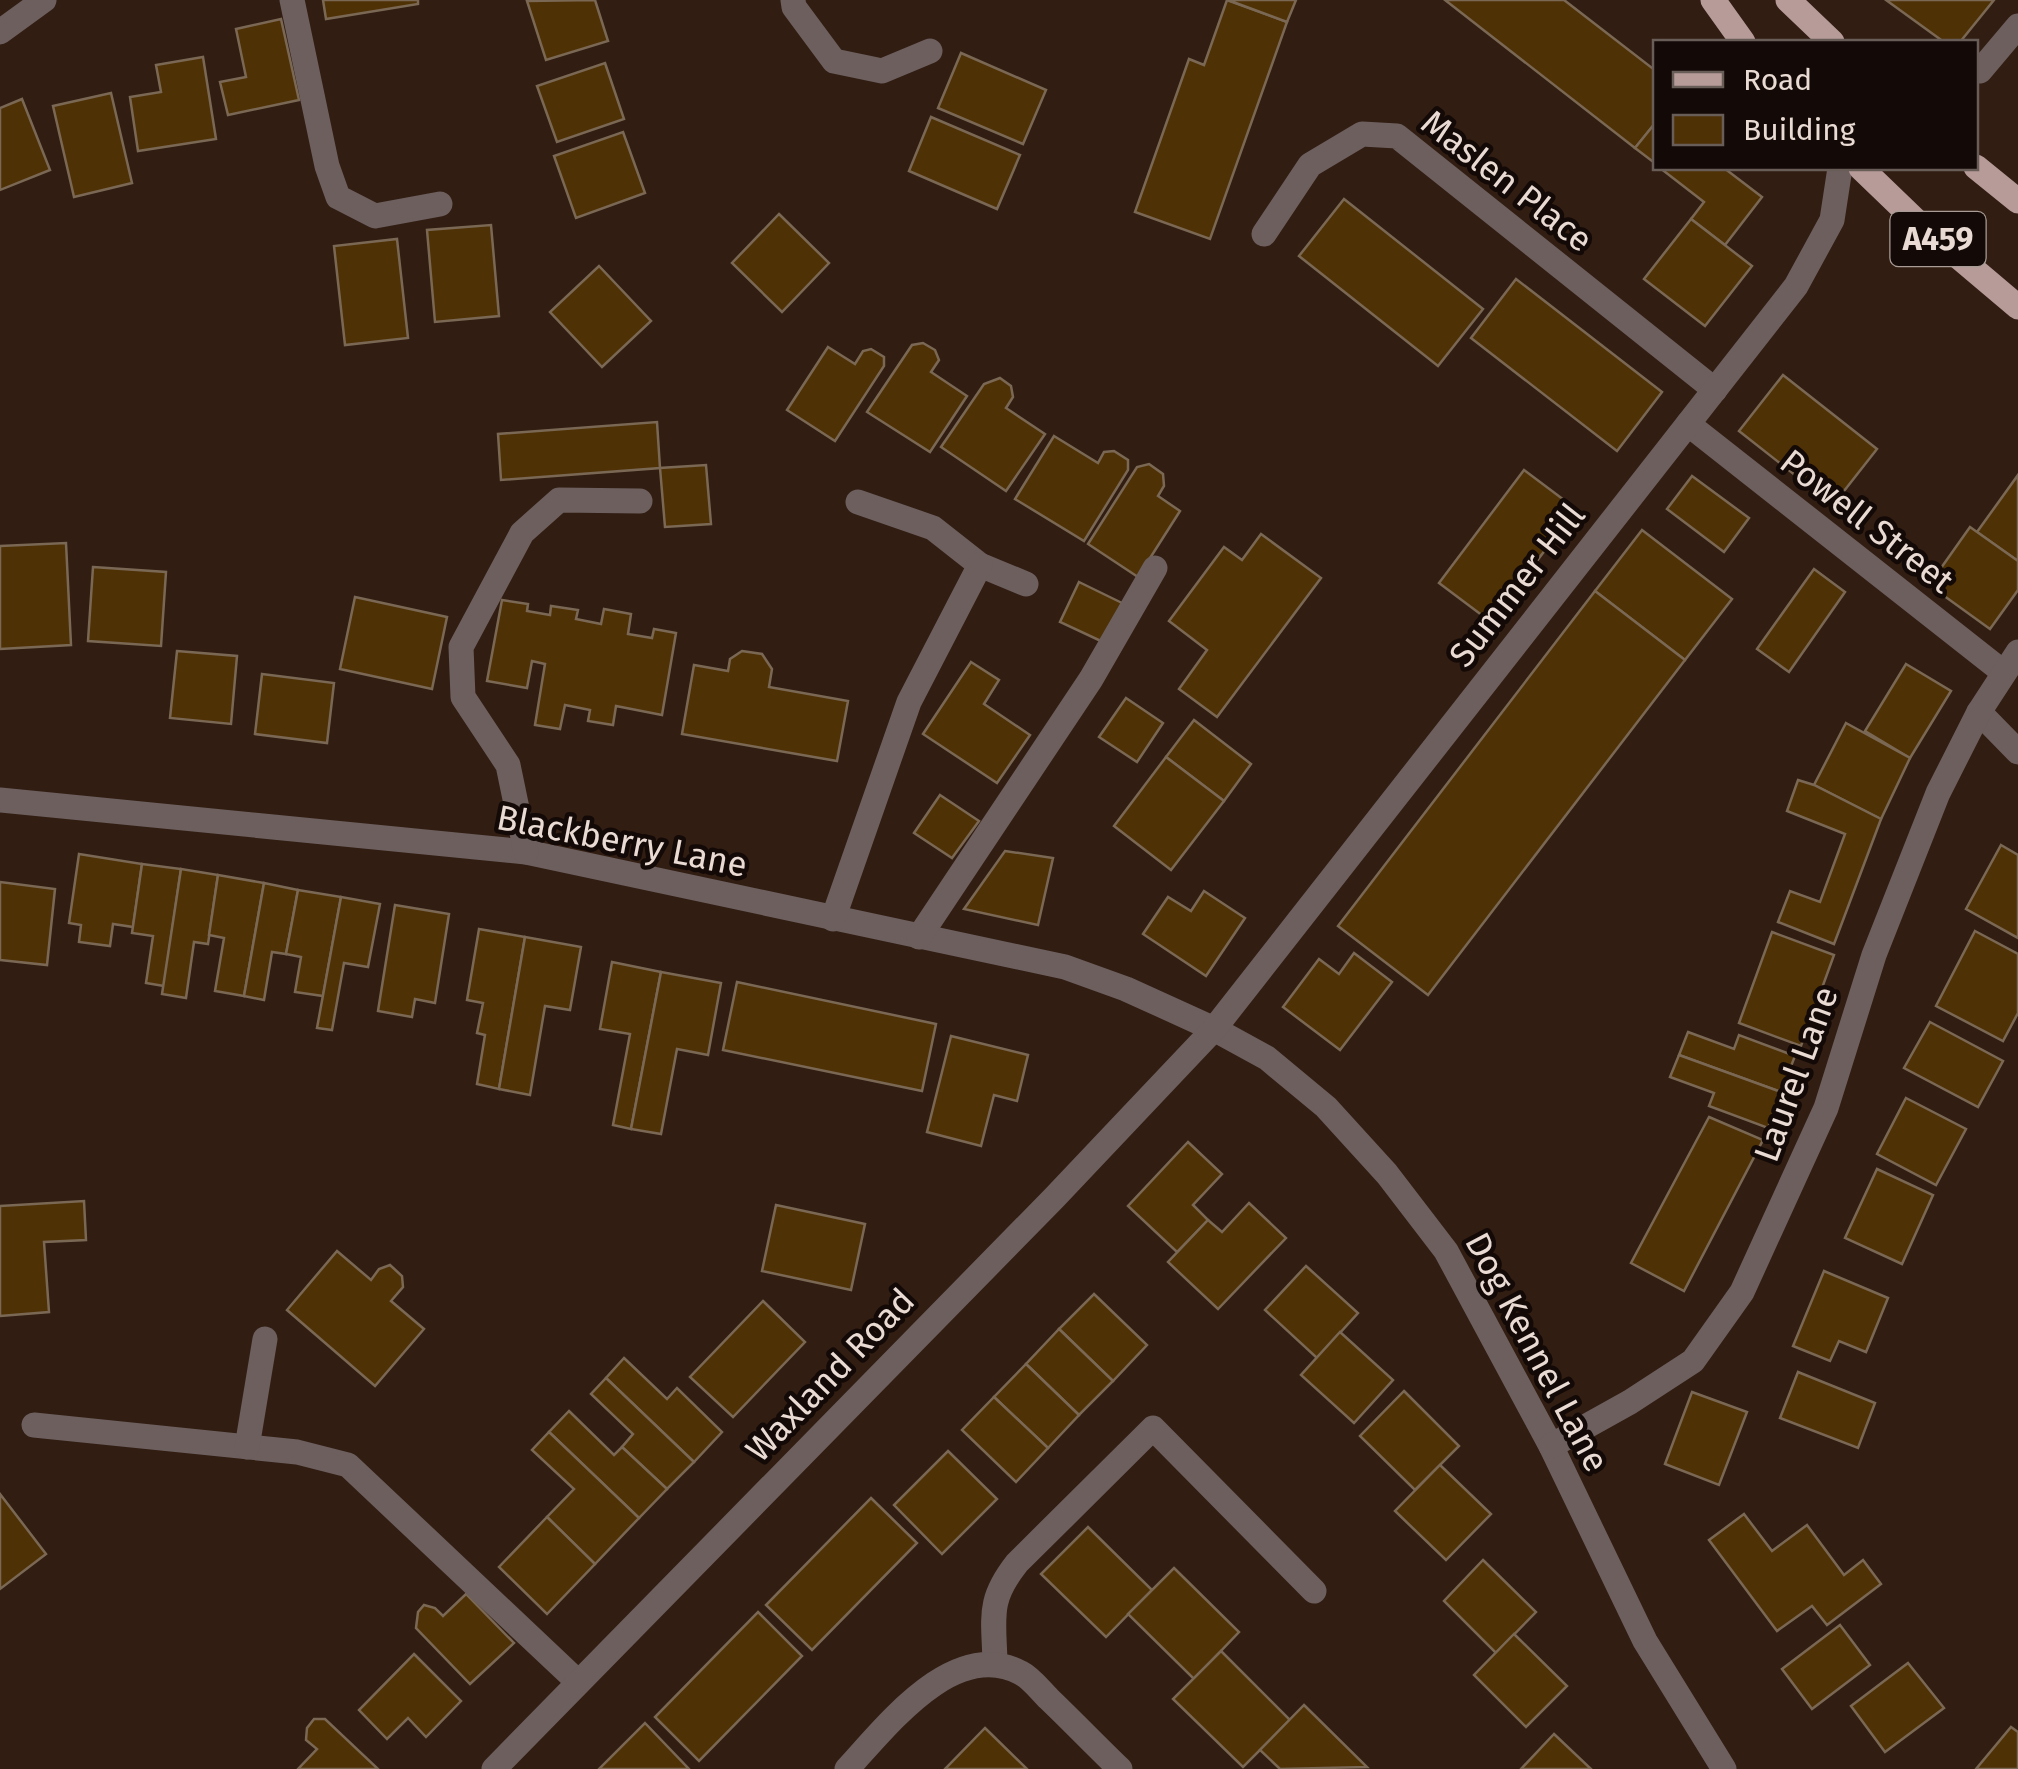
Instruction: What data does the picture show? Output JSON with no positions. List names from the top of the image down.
{
  "streets": {
    "main road": ["A459"],
    "street": [
      "Maslen Place",
      "Powell Street",
      "Summer Hill",
      "Blackberry Lane",
      "Laurel Lane",
      "Dog Kennel Lane",
      "Waxland Road"
    ]
  },
  "crossings": [
    ["Maslen Place", "Summer Hill"],
    ["Powell Street", "Summer Hill"],
    ["Powell Street", "Laurel Lane"],
    ["Summer Hill", "Blackberry Lane"],
    ["Summer Hill", "Dog Kennel Lane"],
    ["Summer Hill", "Waxland Road"],
    ["Blackberry Lane", "Dog Kennel Lane"],
    ["Blackberry Lane", "Waxland Road"],
    ["Laurel Lane", "Dog Kennel Lane"],
    ["Dog Kennel Lane", "Waxland Road"]
  ],
  "legend": ["Road", "Building"]
}
